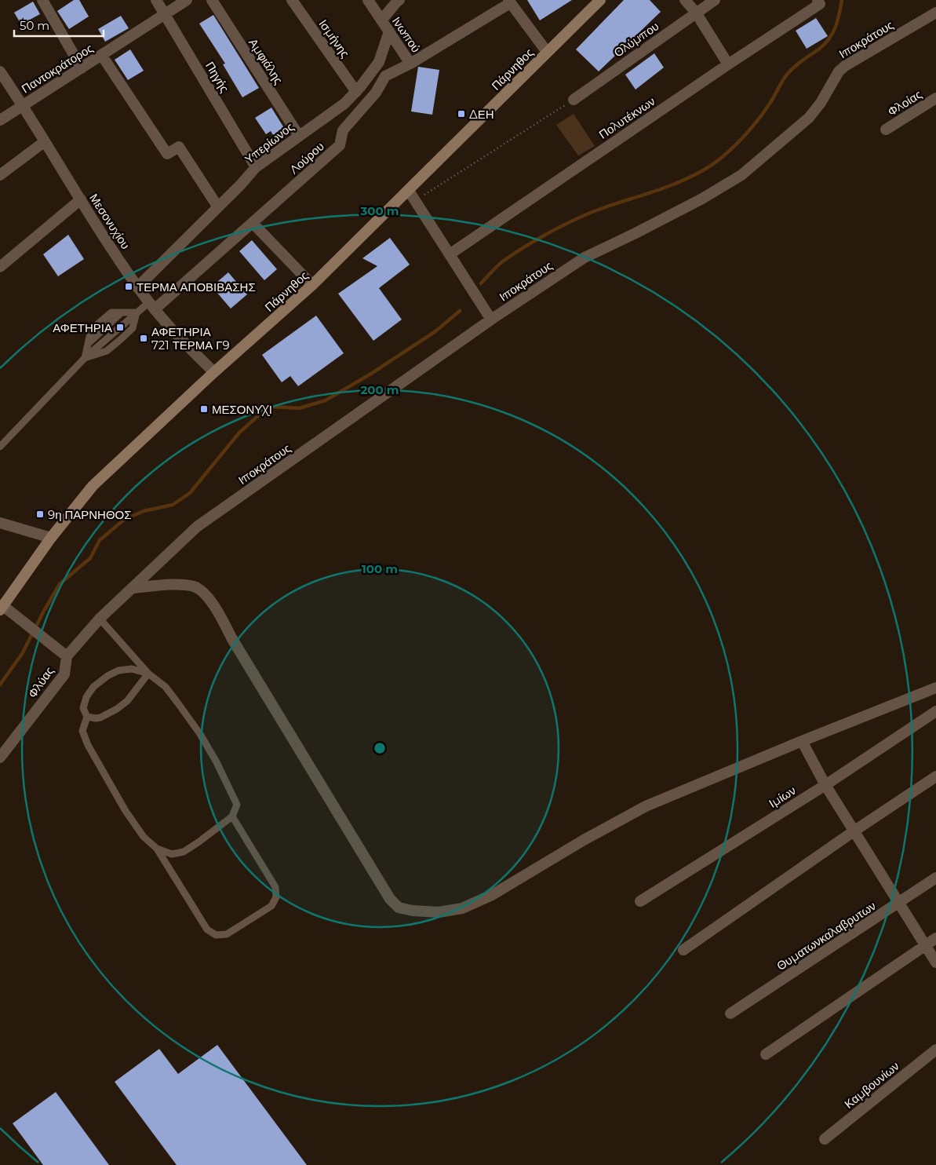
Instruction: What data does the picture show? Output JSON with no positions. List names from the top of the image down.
{
  "streets": {
    "main road": ["Πάρνηθος"],
    "street": [
      "Ινωπού",
      "Ισμήνης",
      "Ολύμπου",
      "Ιποκράτους",
      "Αμφιάλης",
      "Παντοκράτορος",
      "Πηγής",
      "Φλοίας",
      "Πολυτέκνων",
      "Υπερίωνος",
      "Λούρου",
      "Μεσονυχίου",
      "Φλύας",
      "Ιμίων",
      "Θυματωνκαλαβρυτων",
      "Καμβουνίων"
    ]
  },
  "crossings": [
    ["Ινωπού", "Υπερίωνος"],
    ["Ινωπού", "Λούρου"],
    ["Ισμήνης", "Υπερίωνος"],
    ["Αμφιάλης", "Υπερίωνος"],
    ["Παντοκράτορος", "Πηγής"],
    ["Παντοκράτορος", "Μεσονυχίου"],
    ["Πάρνηθος", "Μεσονυχίου"],
    ["Πηγής", "Υπερίωνος"],
    ["Υπερίωνος", "Μεσονυχίου"],
    ["Λούρου", "Μεσονυχίου"]
  ],
  "places": {
    "transit": [
      "ΔΕΗ",
      "ΤΕΡΜΑ ΑΠΟΒΙΒΑΣΗΣ",
      "ΑΦΕΤΗΡΙΑ",
      "ΑΦΕΤΗΡΙΑ 721 ΤΕΡΜΑ Γ9",
      "ΜΕΣΟΝΥΧΙ",
      "9η ΠΑΡΝΗΘΟΣ"
    ]
  },
  "scale_bar": "50 m",
  "rings": ["300 m", "200 m", "100 m"]
}
